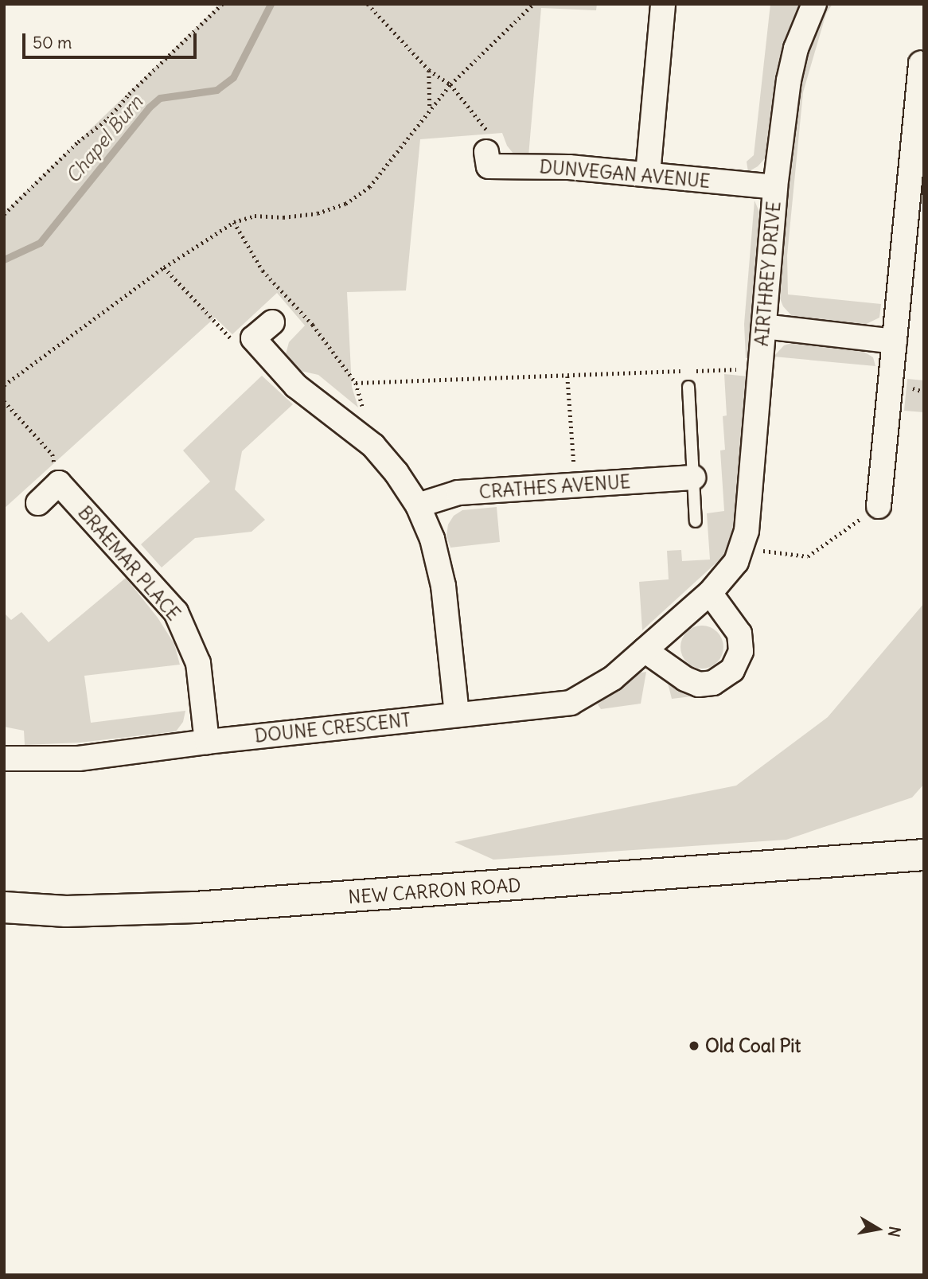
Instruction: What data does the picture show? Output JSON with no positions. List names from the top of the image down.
{
  "streets": {
    "main road": ["NEW CARRON ROAD"],
    "street": [
      "DUNVEGAN AVENUE",
      "AIRTHREY DRIVE",
      "CRATHES AVENUE",
      "BRAEMAR PLACE",
      "DOUNE CRESCENT"
    ]
  },
  "crossings": [
    ["DUNVEGAN AVENUE", "AIRTHREY DRIVE"],
    ["AIRTHREY DRIVE", "DOUNE CRESCENT"],
    ["BRAEMAR PLACE", "DOUNE CRESCENT"]
  ],
  "water": ["Chapel Burn"],
  "places": ["Old Coal Pit"],
  "scale_bar": "50 m",
  "north": "right"
}
